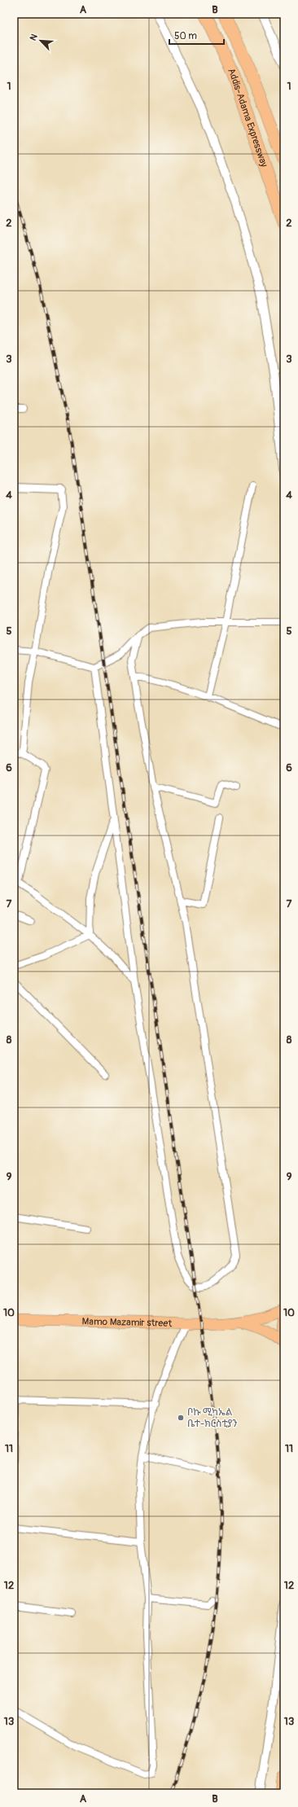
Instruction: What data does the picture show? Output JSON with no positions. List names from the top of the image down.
{
  "streets": {
    "highway": ["Addis-Adama Expressway"],
    "main road": ["Mamo Mazamir street"]
  },
  "places": ["ቦኩ ሚካኤል ቤተ-ክርስቲያን"],
  "scale_bar": "50 m",
  "north": "top left",
  "grid": {
    "columns": ["A", "B"],
    "rows": [
      "1",
      "2",
      "3",
      "4",
      "5",
      "6",
      "7",
      "8",
      "9",
      "10",
      "11",
      "12",
      "13"
    ]
  }
}
